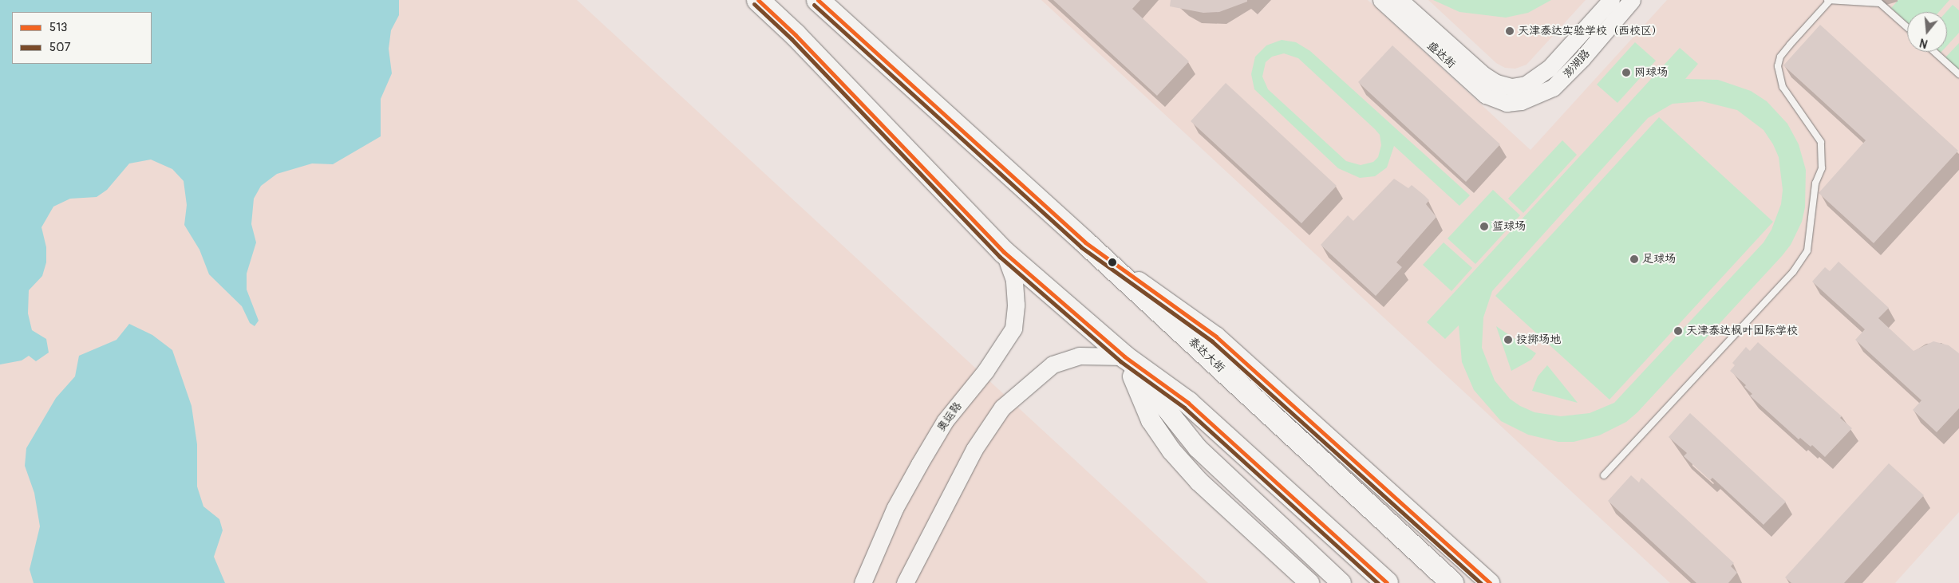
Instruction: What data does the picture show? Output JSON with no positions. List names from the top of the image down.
{
  "streets": {
    "highway": ["泰达大街"],
    "street": ["盛达街", "澎湖路", "奥运路"]
  },
  "crossings": [
    ["盛达街", "澎湖路"]
  ],
  "places": [
    "天津泰达实验学校（西校区）",
    "网球场",
    "篮球场",
    "足球场",
    "天津泰达枫叶国际学校",
    "投掷场地"
  ],
  "lines": ["transit line 513", "transit line 507"],
  "legend": ["513", "507"],
  "north": "bottom"
}
